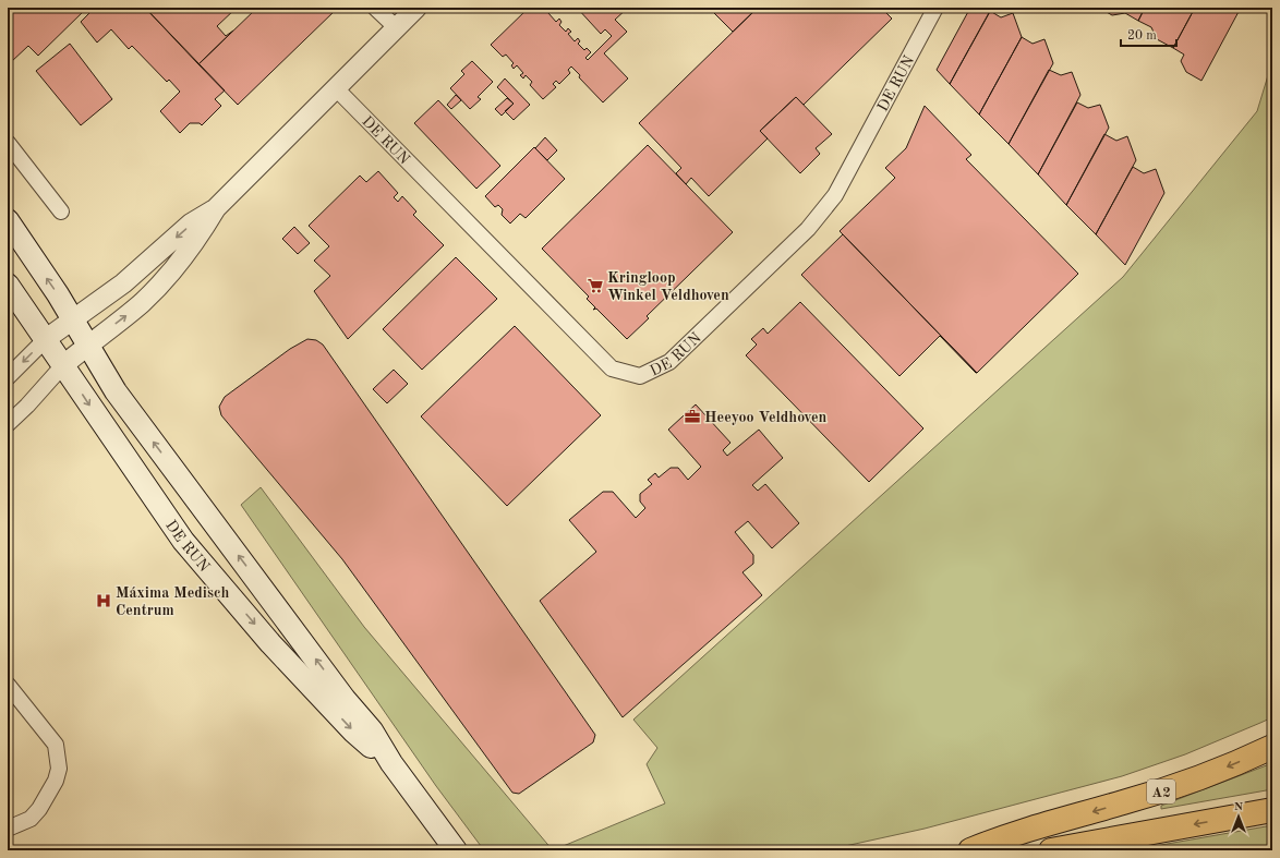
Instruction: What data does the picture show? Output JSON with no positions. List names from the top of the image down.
{
  "streets": {
    "highway": ["A2"],
    "main road": ["DE RUN"]
  },
  "places": {
    "supermarket": ["Kringloop Winkel Veldhoven"],
    "office": ["Heeyoo Veldhoven"],
    "hospital": ["Máxima Medisch Centrum"]
  },
  "scale_bar": "20 m",
  "north": "top"
}
